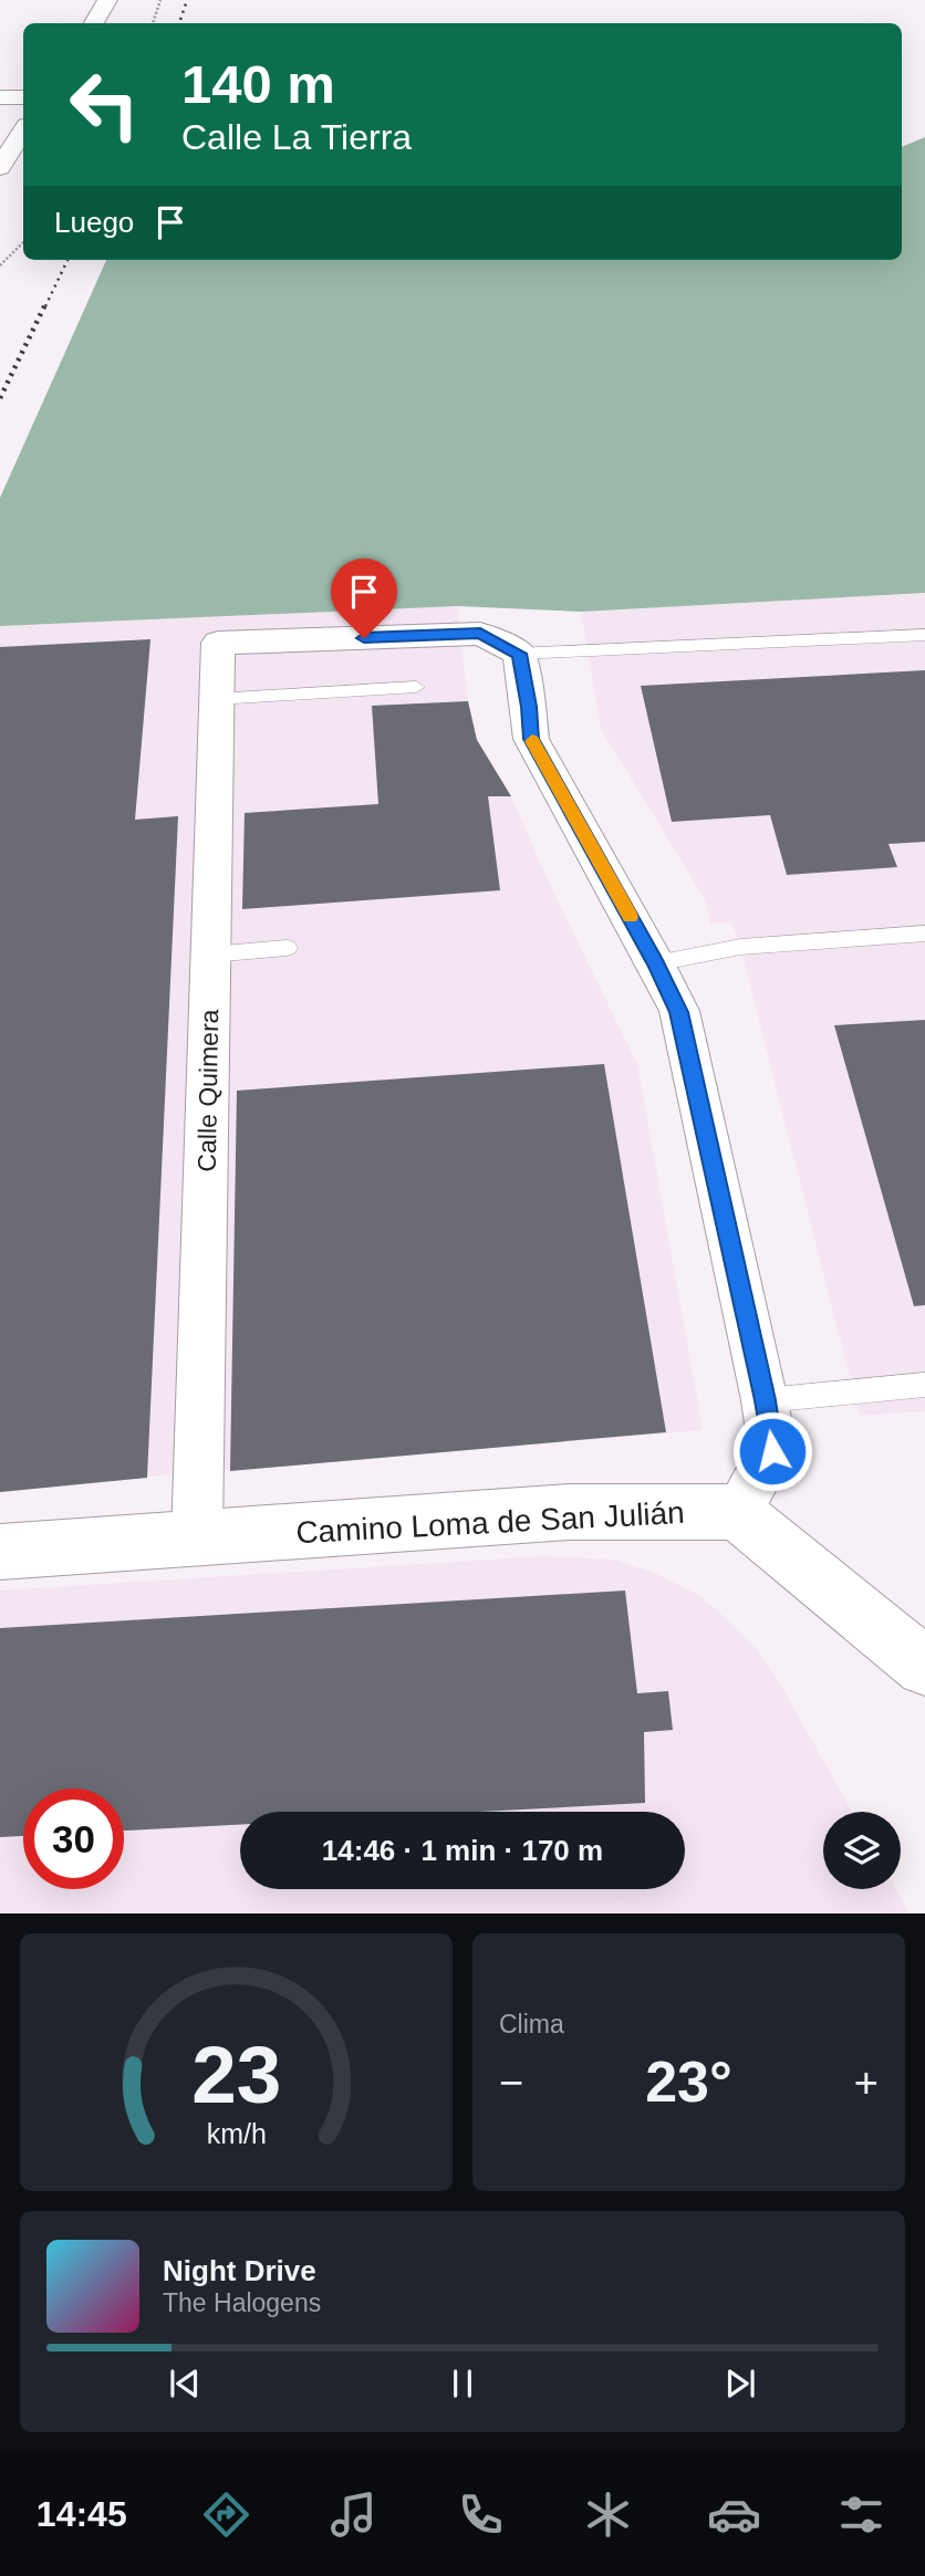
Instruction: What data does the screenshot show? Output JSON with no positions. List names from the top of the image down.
{
  "streets": {
    "street": ["Calle Quimera", "Camino Loma de San Julián"]
  },
  "crossings": [
    ["Calle Quimera", "Camino Loma de San Julián"]
  ],
  "page": {
    "turn": ["140 m", "Calle La Tierra"],
    "then": "Luego",
    "limit": "30",
    "trip": "14:46 · 1 min · 170 m",
    "tile": "Clima",
    "heat": ["−", "23°", "+"],
    "song": ["Night Drive", "The Halogens"],
    "tabs": "14:45",
    "gauge": ["23", "km/h"]
  }
}
